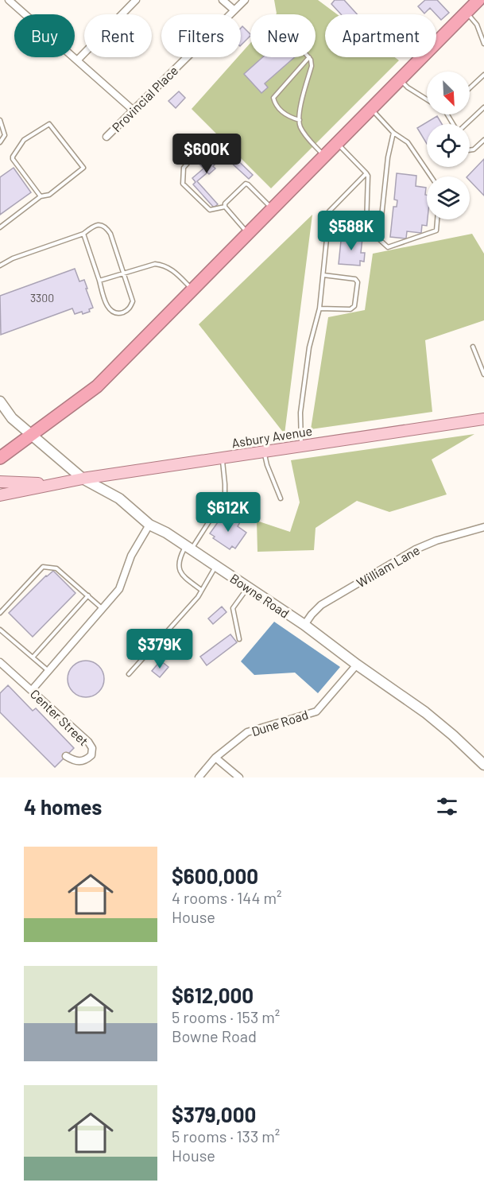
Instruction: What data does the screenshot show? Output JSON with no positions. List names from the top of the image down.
{
  "streets": {
    "main road": ["Asbury Avenue"],
    "street": [
      "Provincial Place",
      "William Lane",
      "Bowne Road",
      "Center Street",
      "Dune Road"
    ]
  },
  "crossings": [
    ["Asbury Avenue", "Bowne Road"],
    ["William Lane", "Bowne Road"],
    ["Bowne Road", "Dune Road"]
  ],
  "house_numbers": ["3300"],
  "north": "bottom right",
  "page": {
    "chip": [
      "Buy",
      "Rent",
      "Filters",
      "New",
      "Apartment"
    ],
    "price": [
      "$600K",
      "$588K",
      "$612K",
      "$379K"
    ],
    "heading": "4 homes",
    "list": [
      {
        "name": "$600,000",
        "note": "4 rooms · 144 m² · House"
      },
      {
        "name": "$612,000",
        "note": "5 rooms · 153 m² · Bowne Road"
      },
      {
        "name": "$379,000",
        "note": "5 rooms · 133 m² · House"
      }
    ]
  }
}
